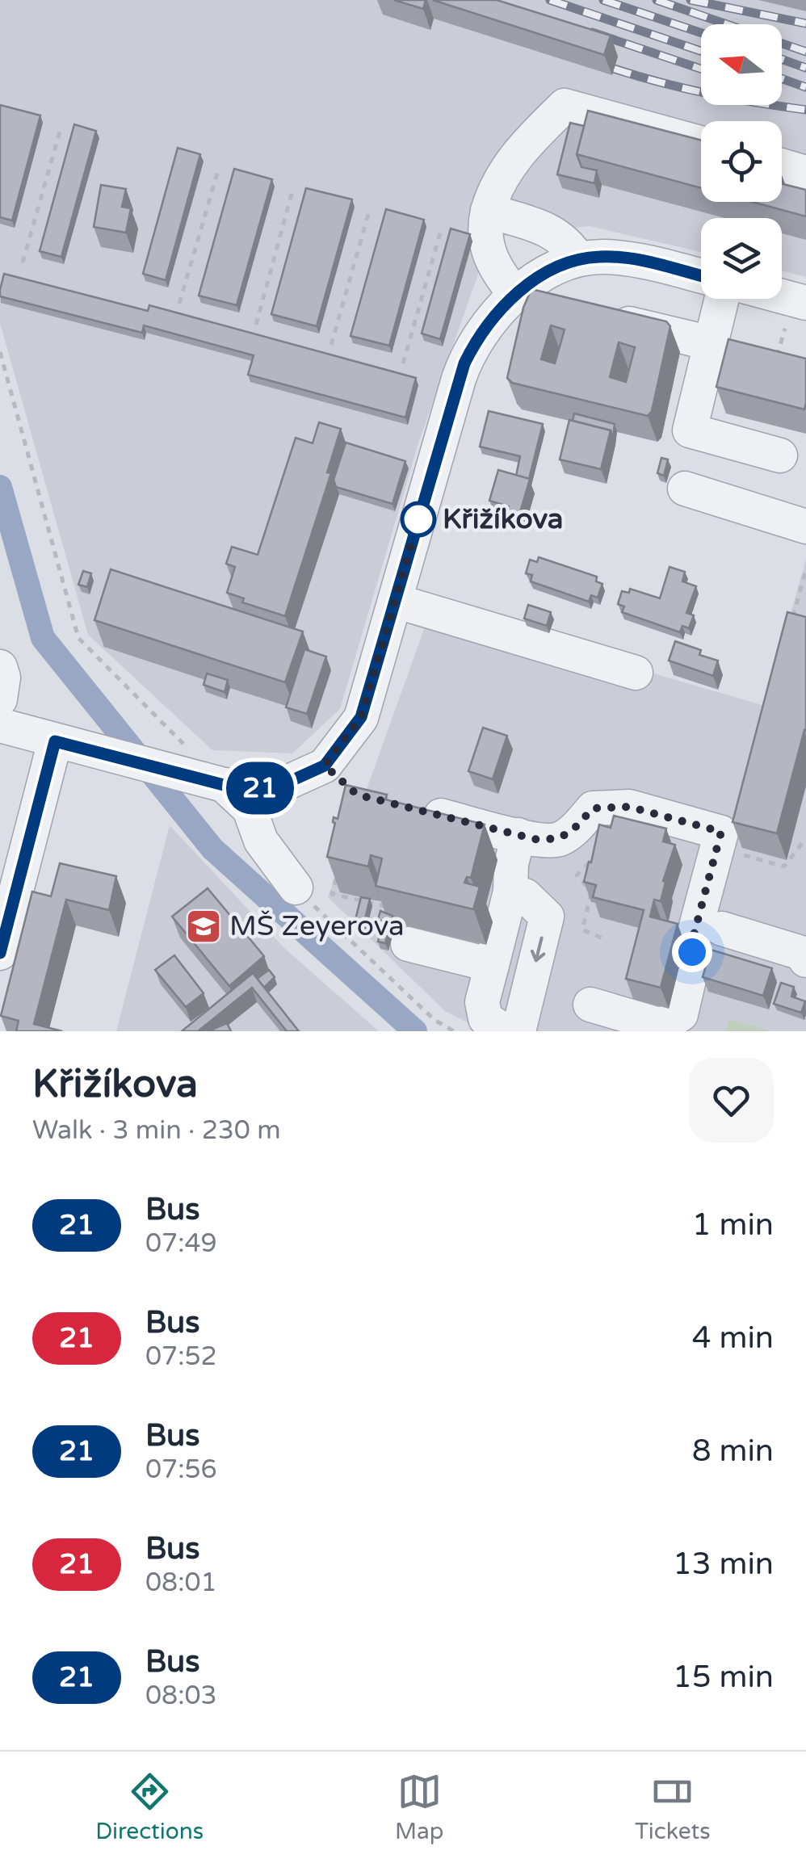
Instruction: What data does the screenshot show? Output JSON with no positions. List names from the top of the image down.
{
  "places": {
    "other": ["Křižíkova"],
    "school or university": ["MŠ Zeyerova"]
  },
  "lines": ["bus line 21"],
  "north": "left",
  "page": {
    "on_map": "21",
    "heading": ["Křižíkova", "Walk · 3 min · 230 m"],
    "list": [
      {
        "mark": "21",
        "name": "Bus",
        "note": "07:49",
        "value": "1 min"
      },
      {
        "mark": "21",
        "name": "Bus",
        "note": "07:52",
        "value": "4 min"
      },
      {
        "mark": "21",
        "name": "Bus",
        "note": "07:56",
        "value": "8 min"
      },
      {
        "mark": "21",
        "name": "Bus",
        "note": "08:01",
        "value": "13 min"
      },
      {
        "mark": "21",
        "name": "Bus",
        "note": "08:03",
        "value": "15 min"
      }
    ],
    "tabs": ["Directions", "Map", "Tickets"]
  }
}
